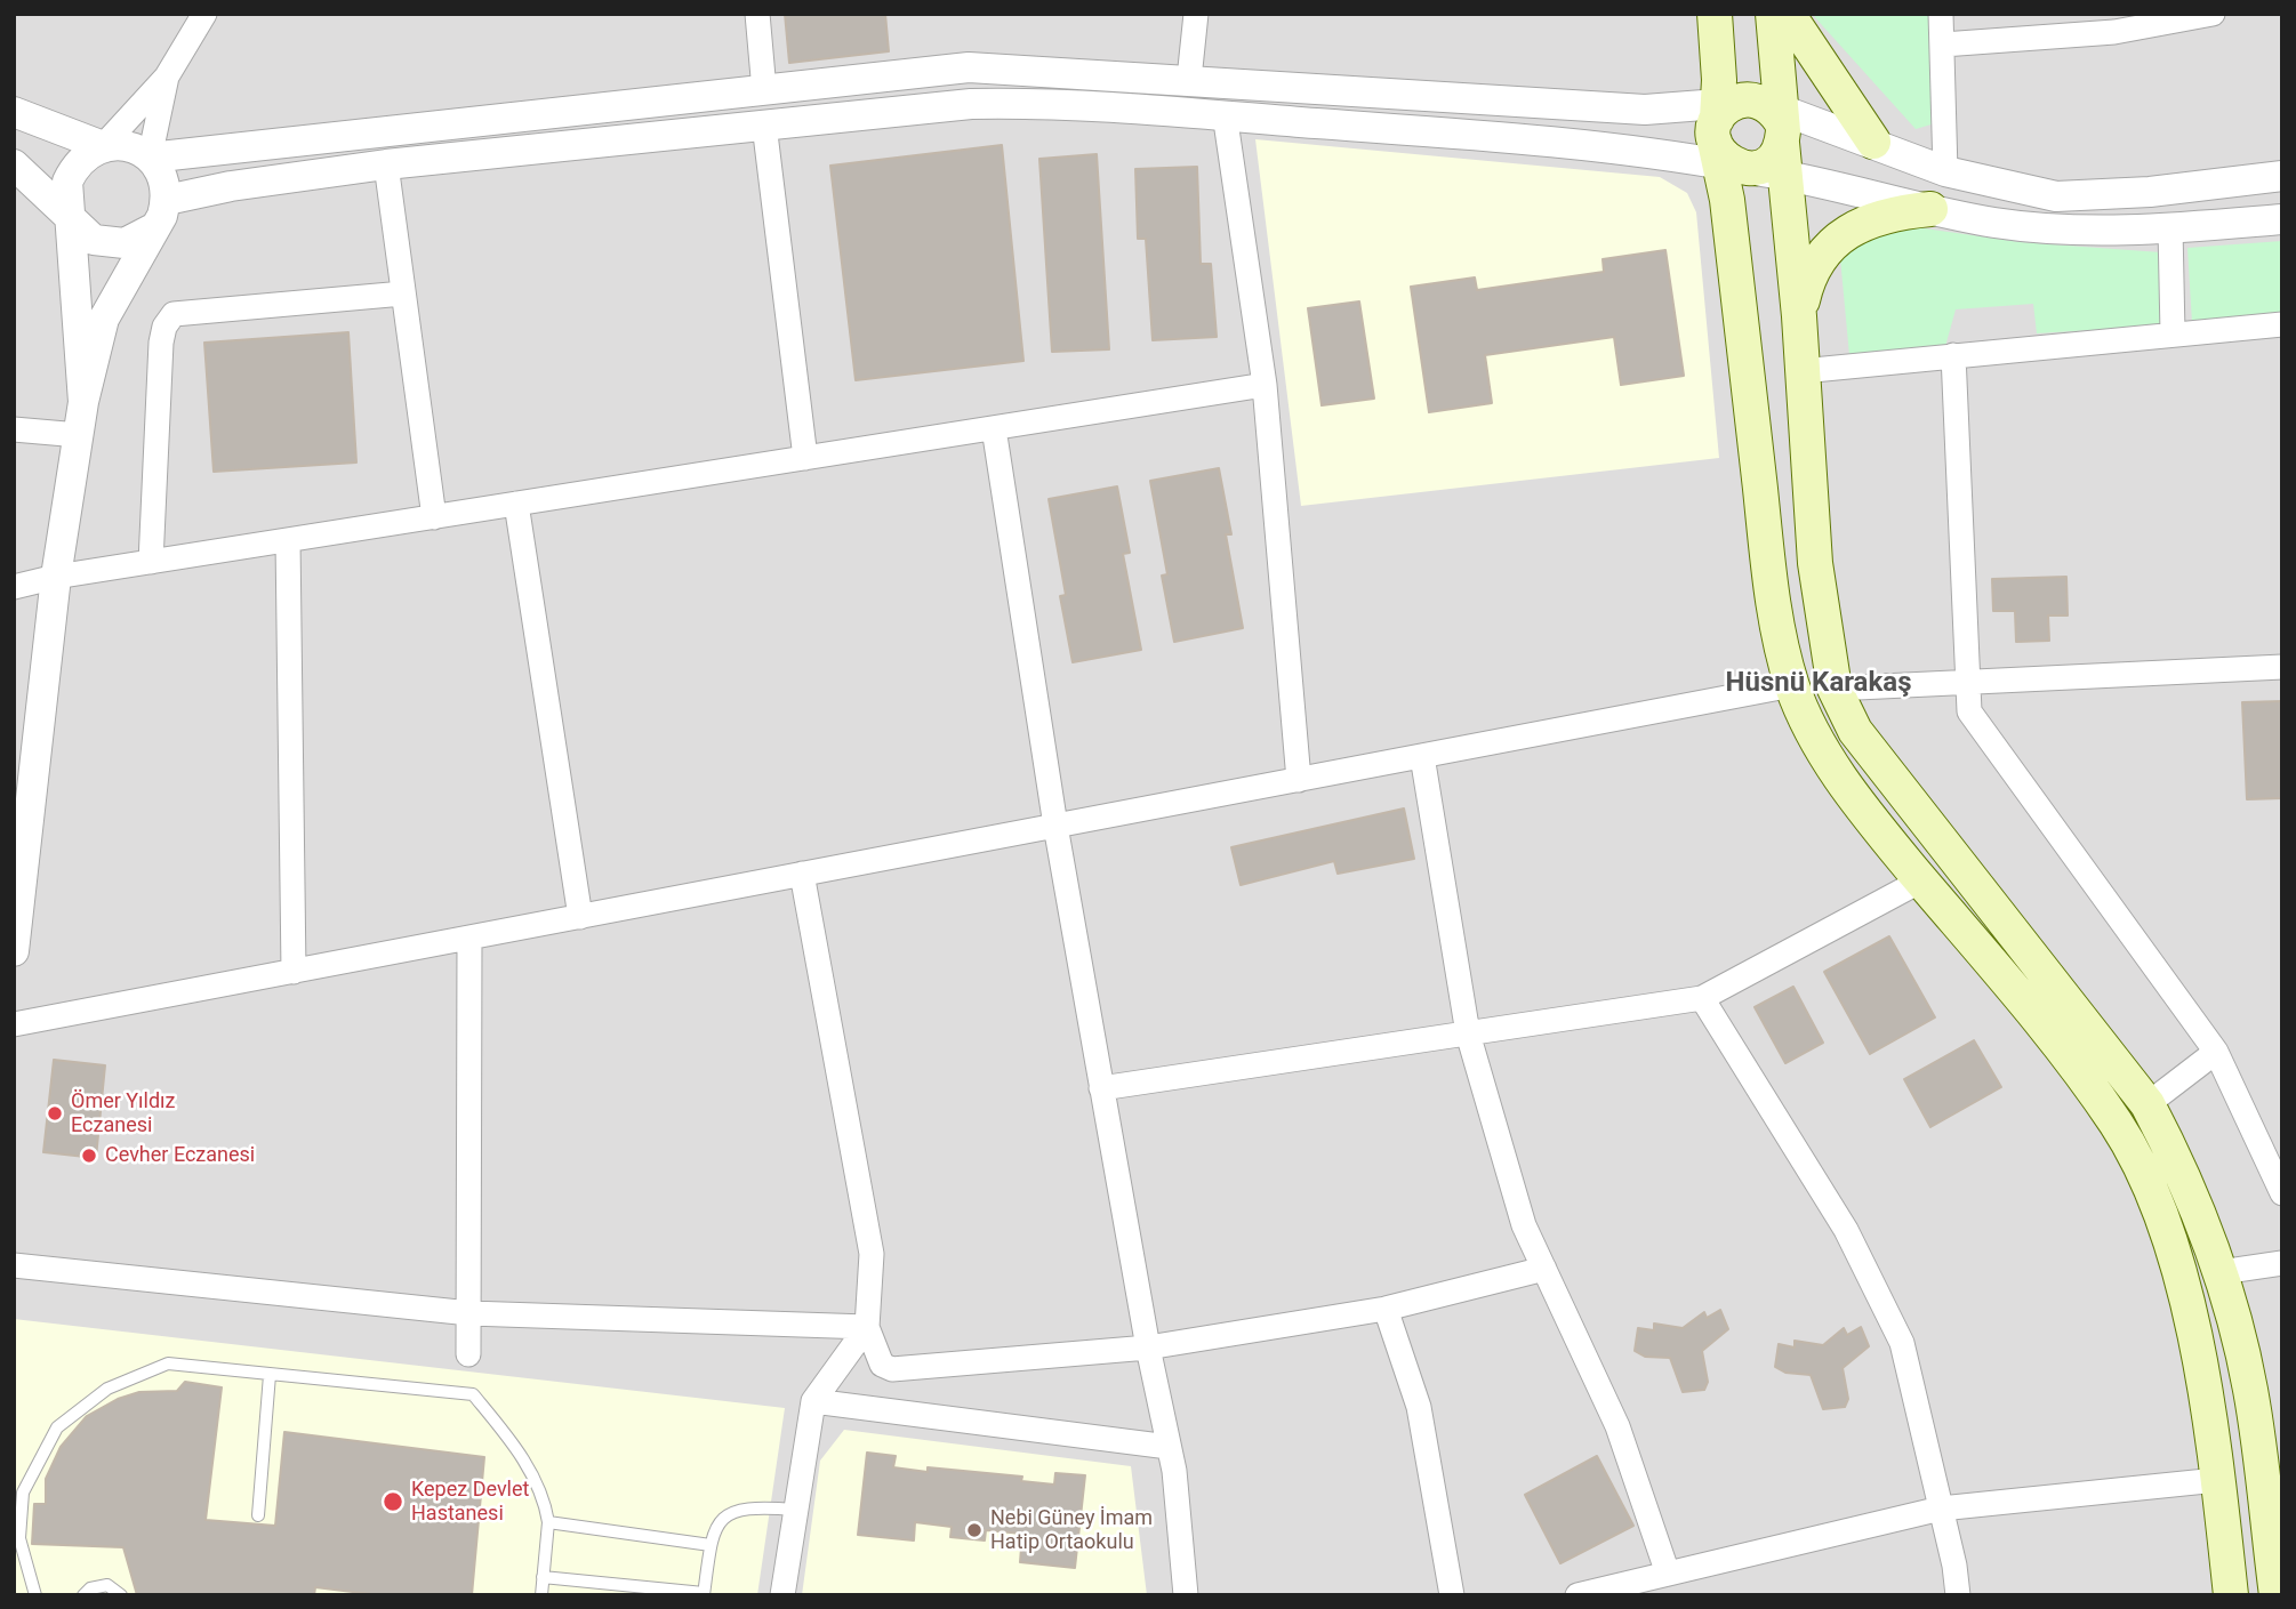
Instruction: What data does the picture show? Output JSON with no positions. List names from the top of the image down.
{
  "districts": ["Hüsnü Karakaş"],
  "places": [
    "Ömer Yıldız Eczanesi",
    "Cevher Eczanesi",
    "Kepez Devlet Hastanesi",
    "Nebi Güney İmam Hatip Ortaokulu"
  ]
}
